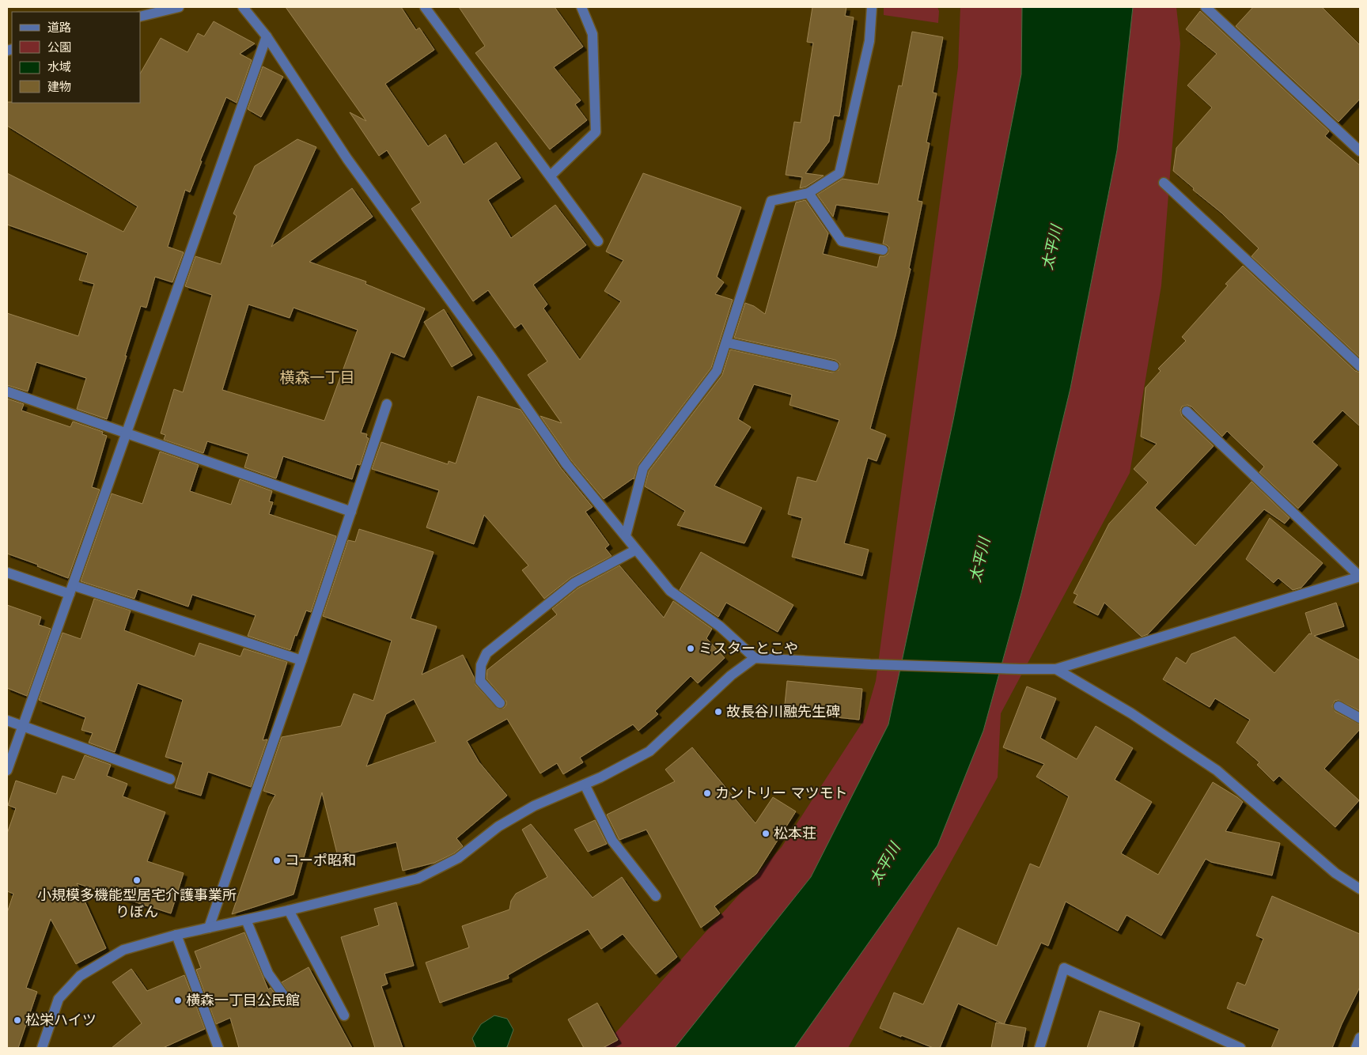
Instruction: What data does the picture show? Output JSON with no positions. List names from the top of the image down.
{
  "districts": ["横森一丁目"],
  "water": ["太平川"],
  "places": [
    "ミスターとこや",
    "故長谷川融先生碑",
    "カントリー マツモト",
    "松本荘",
    "コーポ昭和",
    "小規模多機能型居宅介護事業所 りぼん",
    "横森一丁目公民館",
    "松栄ハイツ"
  ],
  "legend": [
    "道路",
    "公園",
    "水域",
    "建物"
  ]
}
